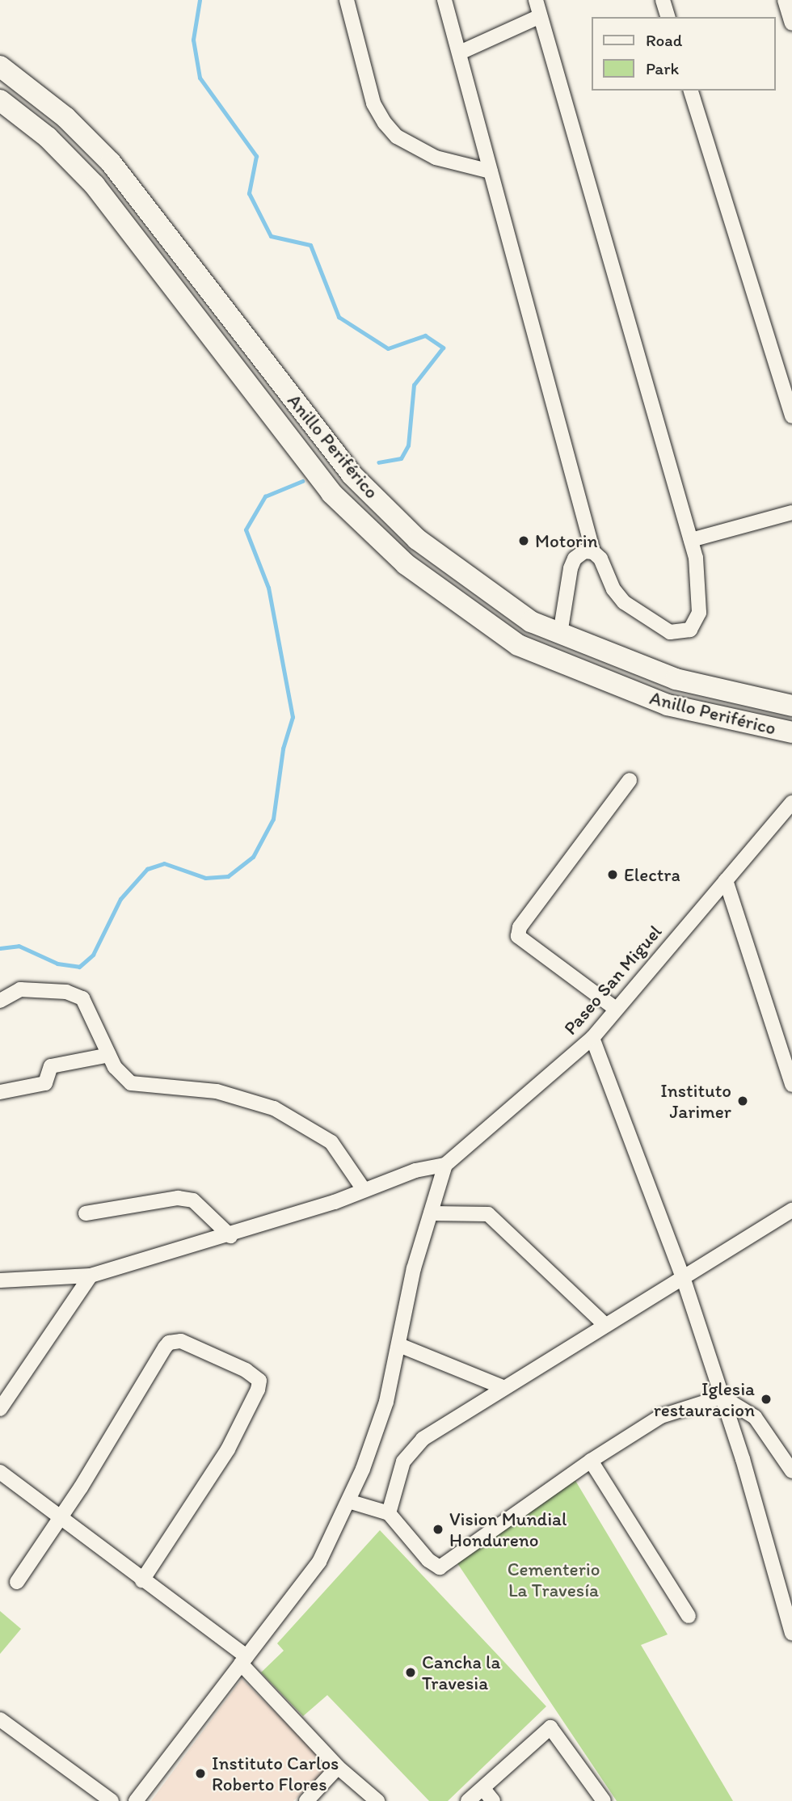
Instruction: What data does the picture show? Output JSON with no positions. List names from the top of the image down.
{
  "streets": {
    "highway": ["Anillo Periférico"],
    "street": ["Paseo San Miguel"]
  },
  "parks": ["Cementerio La Travesía"],
  "places": [
    "Motorin",
    "Electra",
    "Instituto Jarimer",
    "Iglesia restauracion",
    "Vision Mundial Hondureno",
    "Cancha la Travesia",
    "Instituto Carlos Roberto Flores"
  ],
  "legend": ["Road", "Park"]
}
